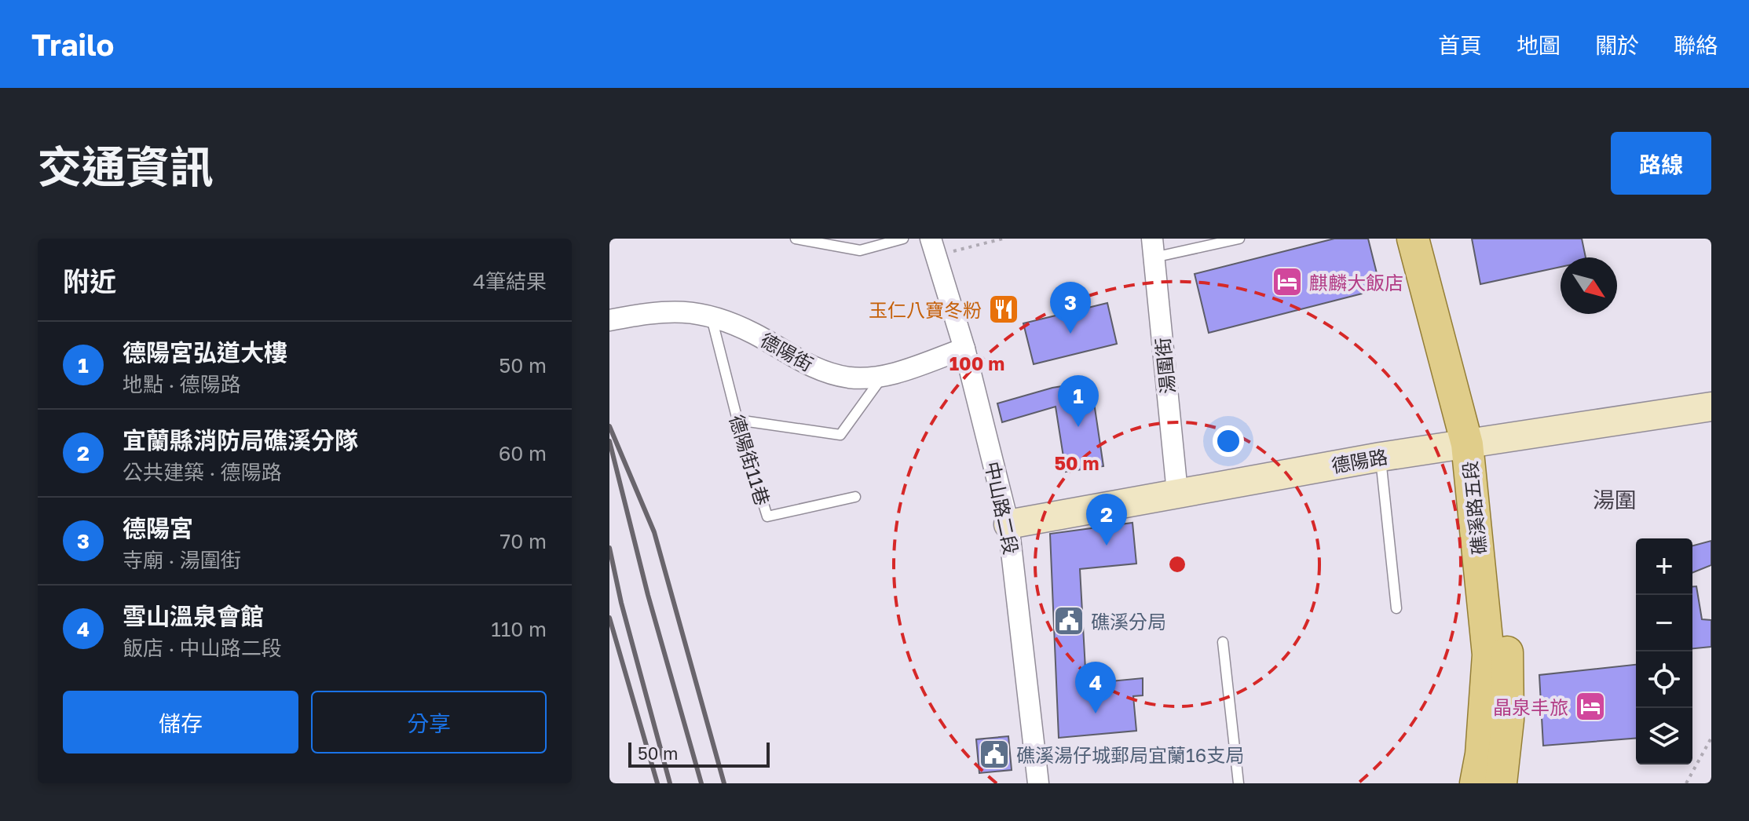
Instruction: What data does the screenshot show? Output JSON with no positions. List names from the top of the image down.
{
  "streets": {
    "main road": ["礁溪路五段"],
    "street": [
      "德陽街",
      "湯圍街",
      "德陽路",
      "中山路二段"
    ],
    "lane": ["德陽街11巷"]
  },
  "crossings": [
    ["德陽街", "德陽街11巷"],
    ["德陽街", "中山路二段"],
    ["湯圍街", "德陽路"],
    ["德陽路", "中山路二段"],
    ["德陽路", "礁溪路五段"]
  ],
  "districts": ["湯圍"],
  "places": {
    "hotel": ["麒麟大飯店", "晶泉丰旅"],
    "restaurant": ["玉仁八寶冬粉"],
    "public building": ["礁溪分局", "礁溪湯仔城郵局宜蘭16支局"]
  },
  "scale_bar": "50 m",
  "north": "bottom right",
  "page": {
    "header": "Trailo",
    "nav": [
      "首頁",
      "地圖",
      "關於",
      "聯絡"
    ],
    "title": "交通資訊",
    "buttons": [
      "路線",
      ["儲存", "分享"]
    ],
    "heading": ["附近", "4筆結果"],
    "pins": [
      "3",
      "1",
      "2",
      "4"
    ],
    "list": [
      {
        "mark": "1",
        "name": "德陽宮弘道大樓",
        "note": "地點 · 德陽路",
        "value": "50 m"
      },
      {
        "mark": "2",
        "name": "宜蘭縣消防局礁溪分隊",
        "note": "公共建築 · 德陽路",
        "value": "60 m"
      },
      {
        "mark": "3",
        "name": "德陽宮",
        "note": "寺廟 · 湯圍街",
        "value": "70 m"
      },
      {
        "mark": "4",
        "name": "雪山溫泉會館",
        "note": "飯店 · 中山路二段",
        "value": "110 m"
      }
    ],
    "map_buttons": ["+", "−"],
    "scale": "50 m"
  },
  "rings": ["100 m", "50 m"]
}
